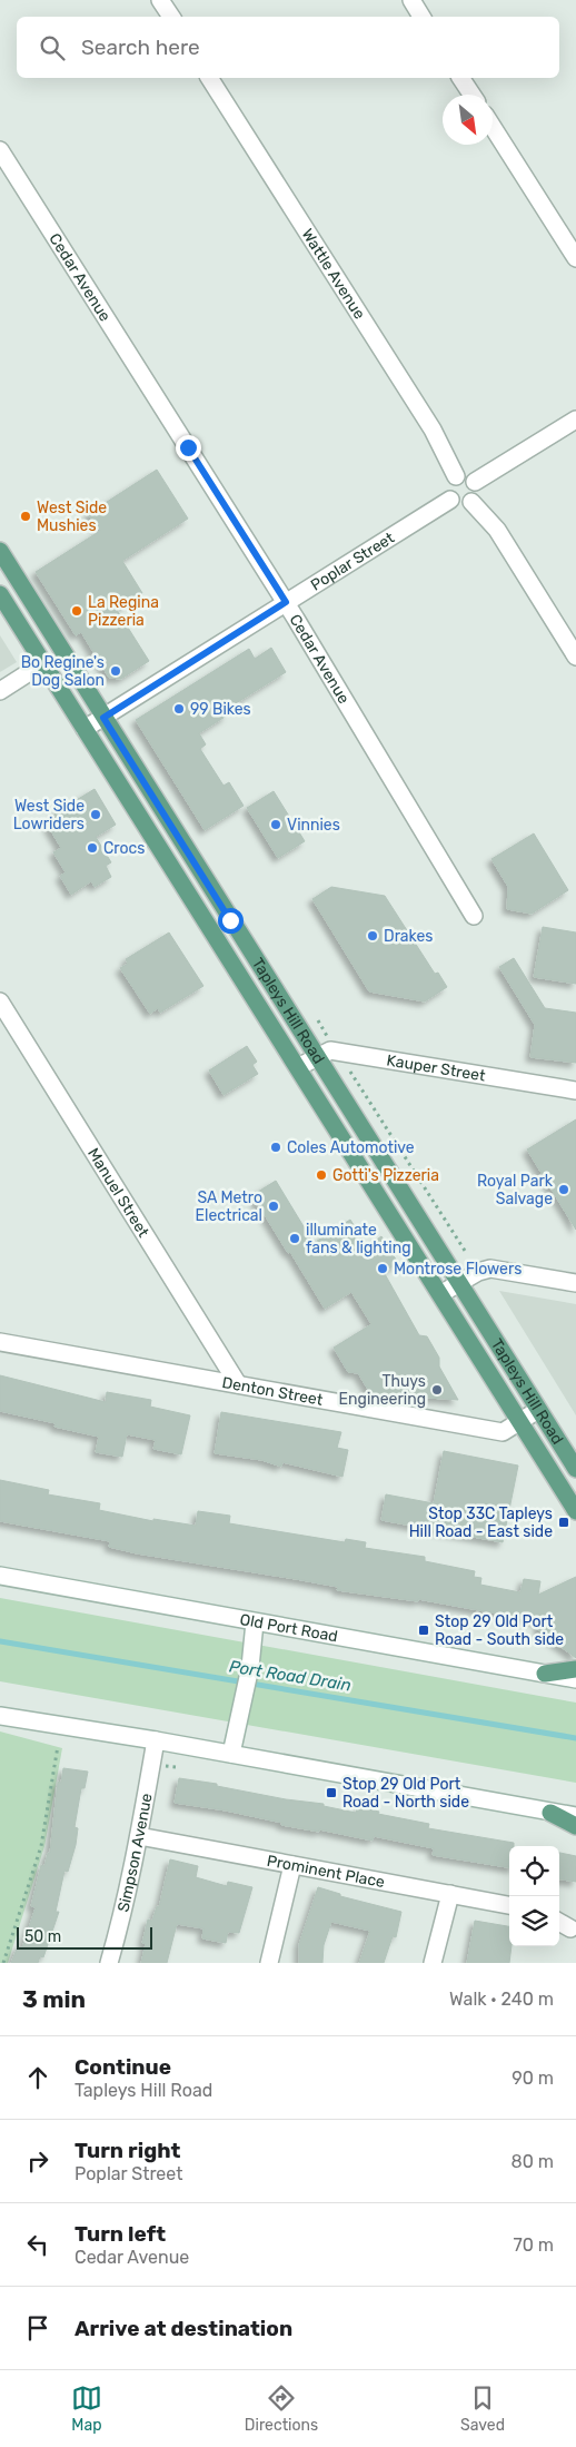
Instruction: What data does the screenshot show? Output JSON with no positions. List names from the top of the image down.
{
  "streets": {
    "main road": ["Tapleys Hill Road"],
    "street": [
      "Wattle Avenue",
      "Cedar Avenue",
      "Poplar Street",
      "Kauper Street",
      "Manuel Street",
      "Denton Street",
      "Old Port Road",
      "Simpson Avenue",
      "Prominent Place"
    ]
  },
  "crossings": [
    ["Wattle Avenue", "Poplar Street"],
    ["Cedar Avenue", "Poplar Street"],
    ["Poplar Street", "Tapleys Hill Road"],
    ["Tapleys Hill Road", "Kauper Street"],
    ["Tapleys Hill Road", "Denton Street"],
    ["Manuel Street", "Denton Street"],
    ["Simpson Avenue", "Prominent Place"]
  ],
  "water": ["Port Road Drain"],
  "places": {
    "other": [
      "West Side Mushies",
      "La Regina Pizzeria",
      "Bo Regine's Dog Salon",
      "99 Bikes",
      "West Side Lowriders",
      "Vinnies",
      "Crocs",
      "Drakes",
      "Coles Automotive",
      "Gotti's Pizzeria",
      "Royal Park Salvage",
      "SA Metro Electrical",
      "illuminate fans & lighting",
      "Montrose Flowers",
      "Thuys Engineering"
    ],
    "transit": ["Stop 33C Tapleys Hill Road - East side", "Stop 29 Old Port Road - South side", "Stop 29 Old Port Road - North side"]
  },
  "scale_bar": "50 m",
  "north": "bottom right",
  "page": {
    "search": "Search here",
    "scale": "50 m",
    "heading": ["3 min", "Walk · 240 m"],
    "list": [
      ["Continue", "Tapleys Hill Road", "90 m"],
      ["Turn right", "Poplar Street", "80 m"],
      ["Turn left", "Cedar Avenue", "70 m"],
      "Arrive at destination"
    ],
    "nav": ["Map", "Directions", "Saved"]
  }
}
